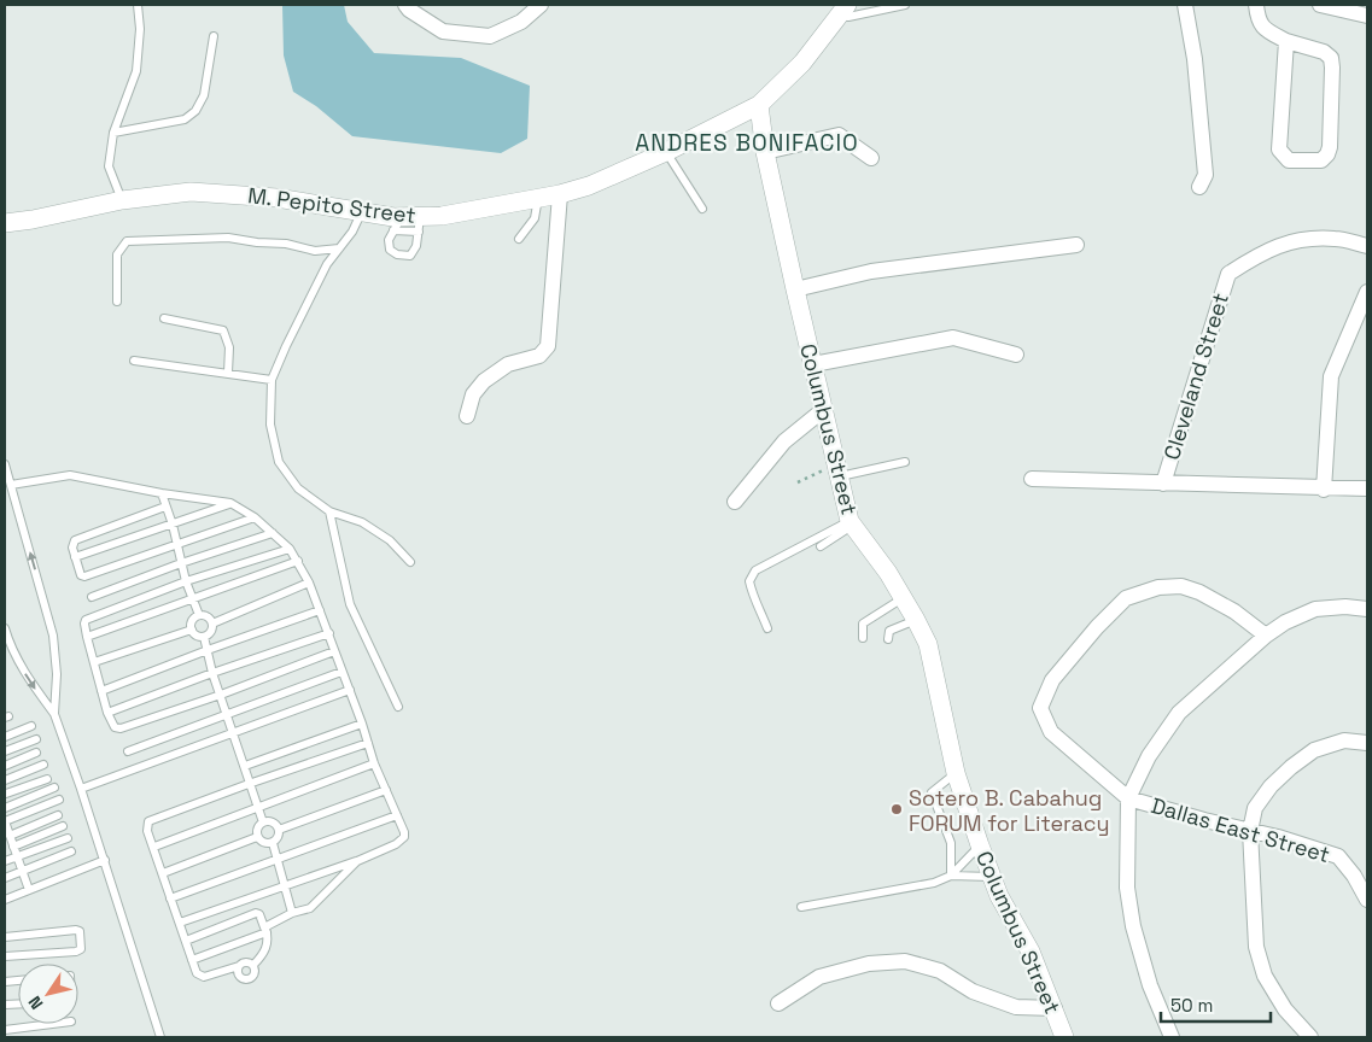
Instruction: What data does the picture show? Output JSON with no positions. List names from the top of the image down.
{
  "streets": {
    "street": [
      "M. Pepito Street",
      "Cleveland Street",
      "Columbus Street",
      "Dallas East Street"
    ]
  },
  "crossings": [
    ["M. Pepito Street", "Columbus Street"]
  ],
  "districts": ["ANDRES BONIFACIO"],
  "places": ["Sotero B. Cabahug FORUM for Literacy"],
  "scale_bar": "50 m",
  "north": "bottom left"
}
